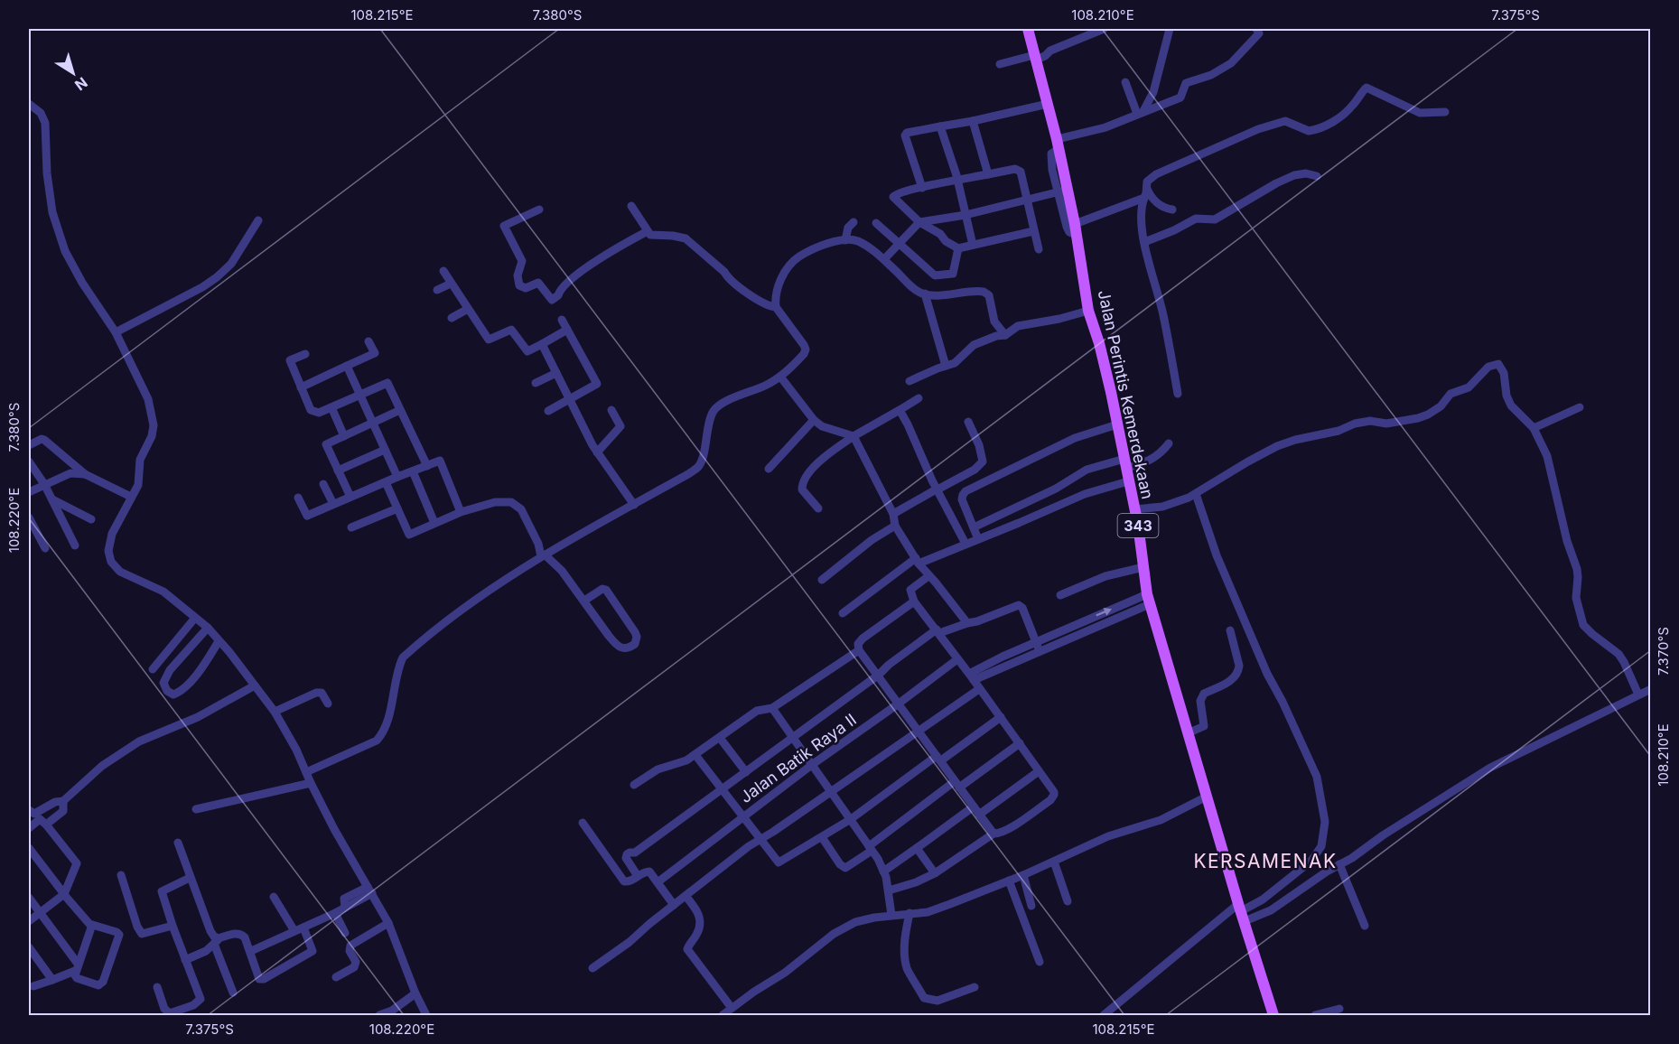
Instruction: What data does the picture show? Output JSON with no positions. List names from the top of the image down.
{
  "streets": {
    "main road": ["Jalan Perintis Kemerdekaan", "343"],
    "street": ["Jalan Batik Raya II"]
  },
  "districts": ["KERSAMENAK"],
  "north": "bottom right",
  "coordinates": [
    "108.215°E",
    "7.380°S",
    "108.210°E",
    "7.375°S",
    "108.220°E",
    "7.370°S"
  ]
}
